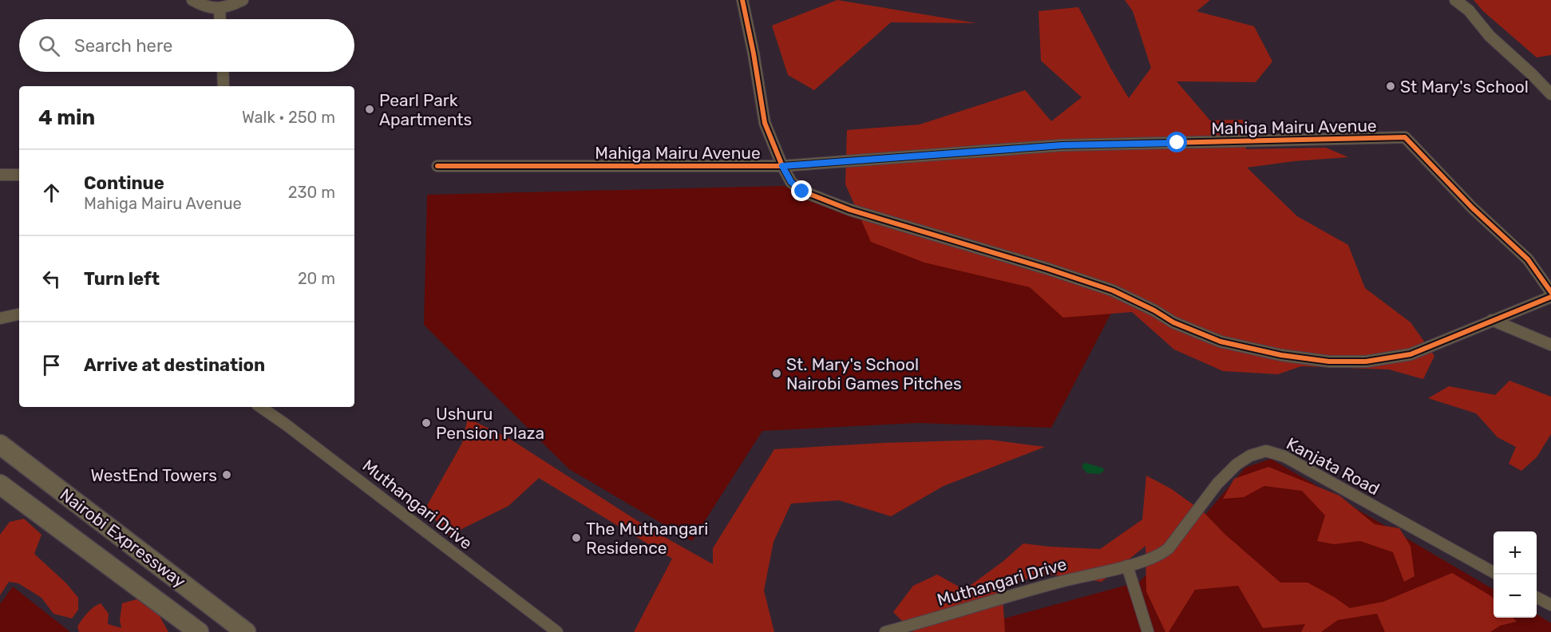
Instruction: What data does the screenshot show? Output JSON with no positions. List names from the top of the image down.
{
  "streets": {
    "highway": ["Nairobi Expressway"],
    "street": ["Mahiga Mairu Avenue", "Kanjata Road", "Muthangari Drive"]
  },
  "crossings": [
    ["Kanjata Road", "Muthangari Drive"]
  ],
  "places": [
    "St Mary's School",
    "Pearl Park Apartments",
    "St. Mary's School Nairobi Games Pitches",
    "Ushuru Pension Plaza",
    "WestEnd Towers",
    "The Muthangari Residence"
  ],
  "page": {
    "search": "Search here",
    "heading": ["4 min", "Walk · 250 m"],
    "list": [
      ["Continue", "Mahiga Mairu Avenue", "230 m"],
      ["Turn left", "20 m"],
      "Arrive at destination"
    ],
    "map_buttons": ["+", "−"]
  }
}
